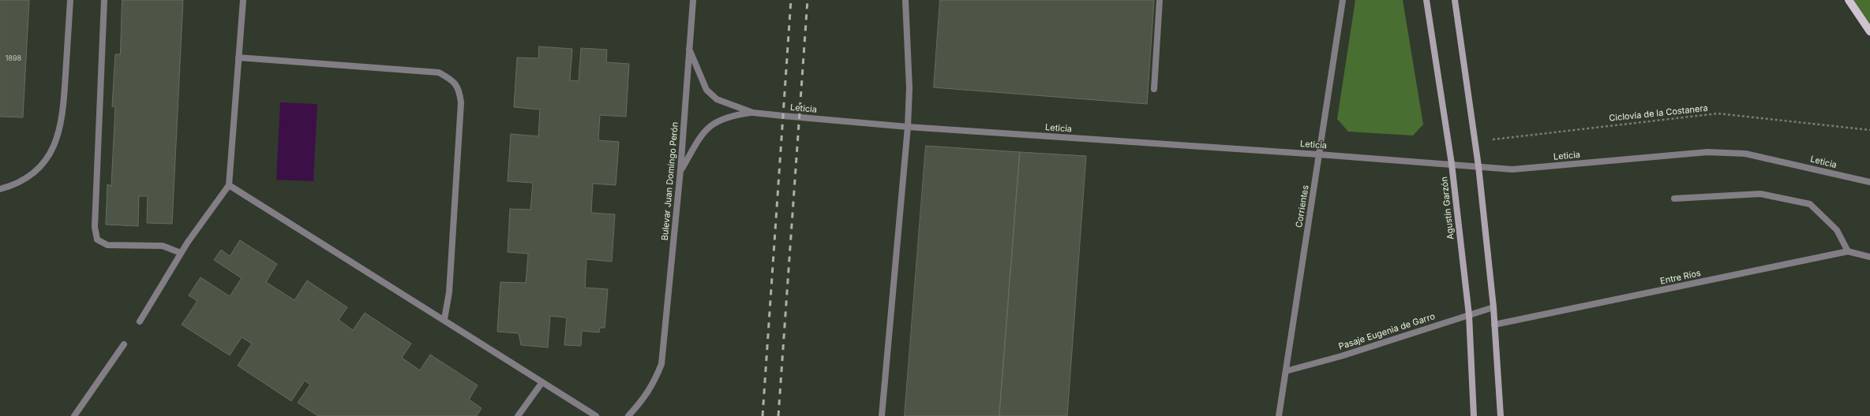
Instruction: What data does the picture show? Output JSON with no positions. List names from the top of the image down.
{
  "streets": {
    "main road": ["Agustín Garzón"],
    "street": [
      "Leticia",
      "Bulevar Juan Domingo Perón",
      "Corrientes",
      "Entre Ríos",
      "Pasaje Eugenia de Garro"
    ],
    "path": ["Ciclovía de la Costanera"]
  },
  "crossings": [
    ["Leticia", "Bulevar Juan Domingo Perón"],
    ["Leticia", "Corrientes"],
    ["Leticia", "Agustín Garzón"],
    ["Corrientes", "Pasaje Eugenia de Garro"],
    ["Agustín Garzón", "Pasaje Eugenia de Garro"]
  ],
  "house_numbers": ["1898"]
}
